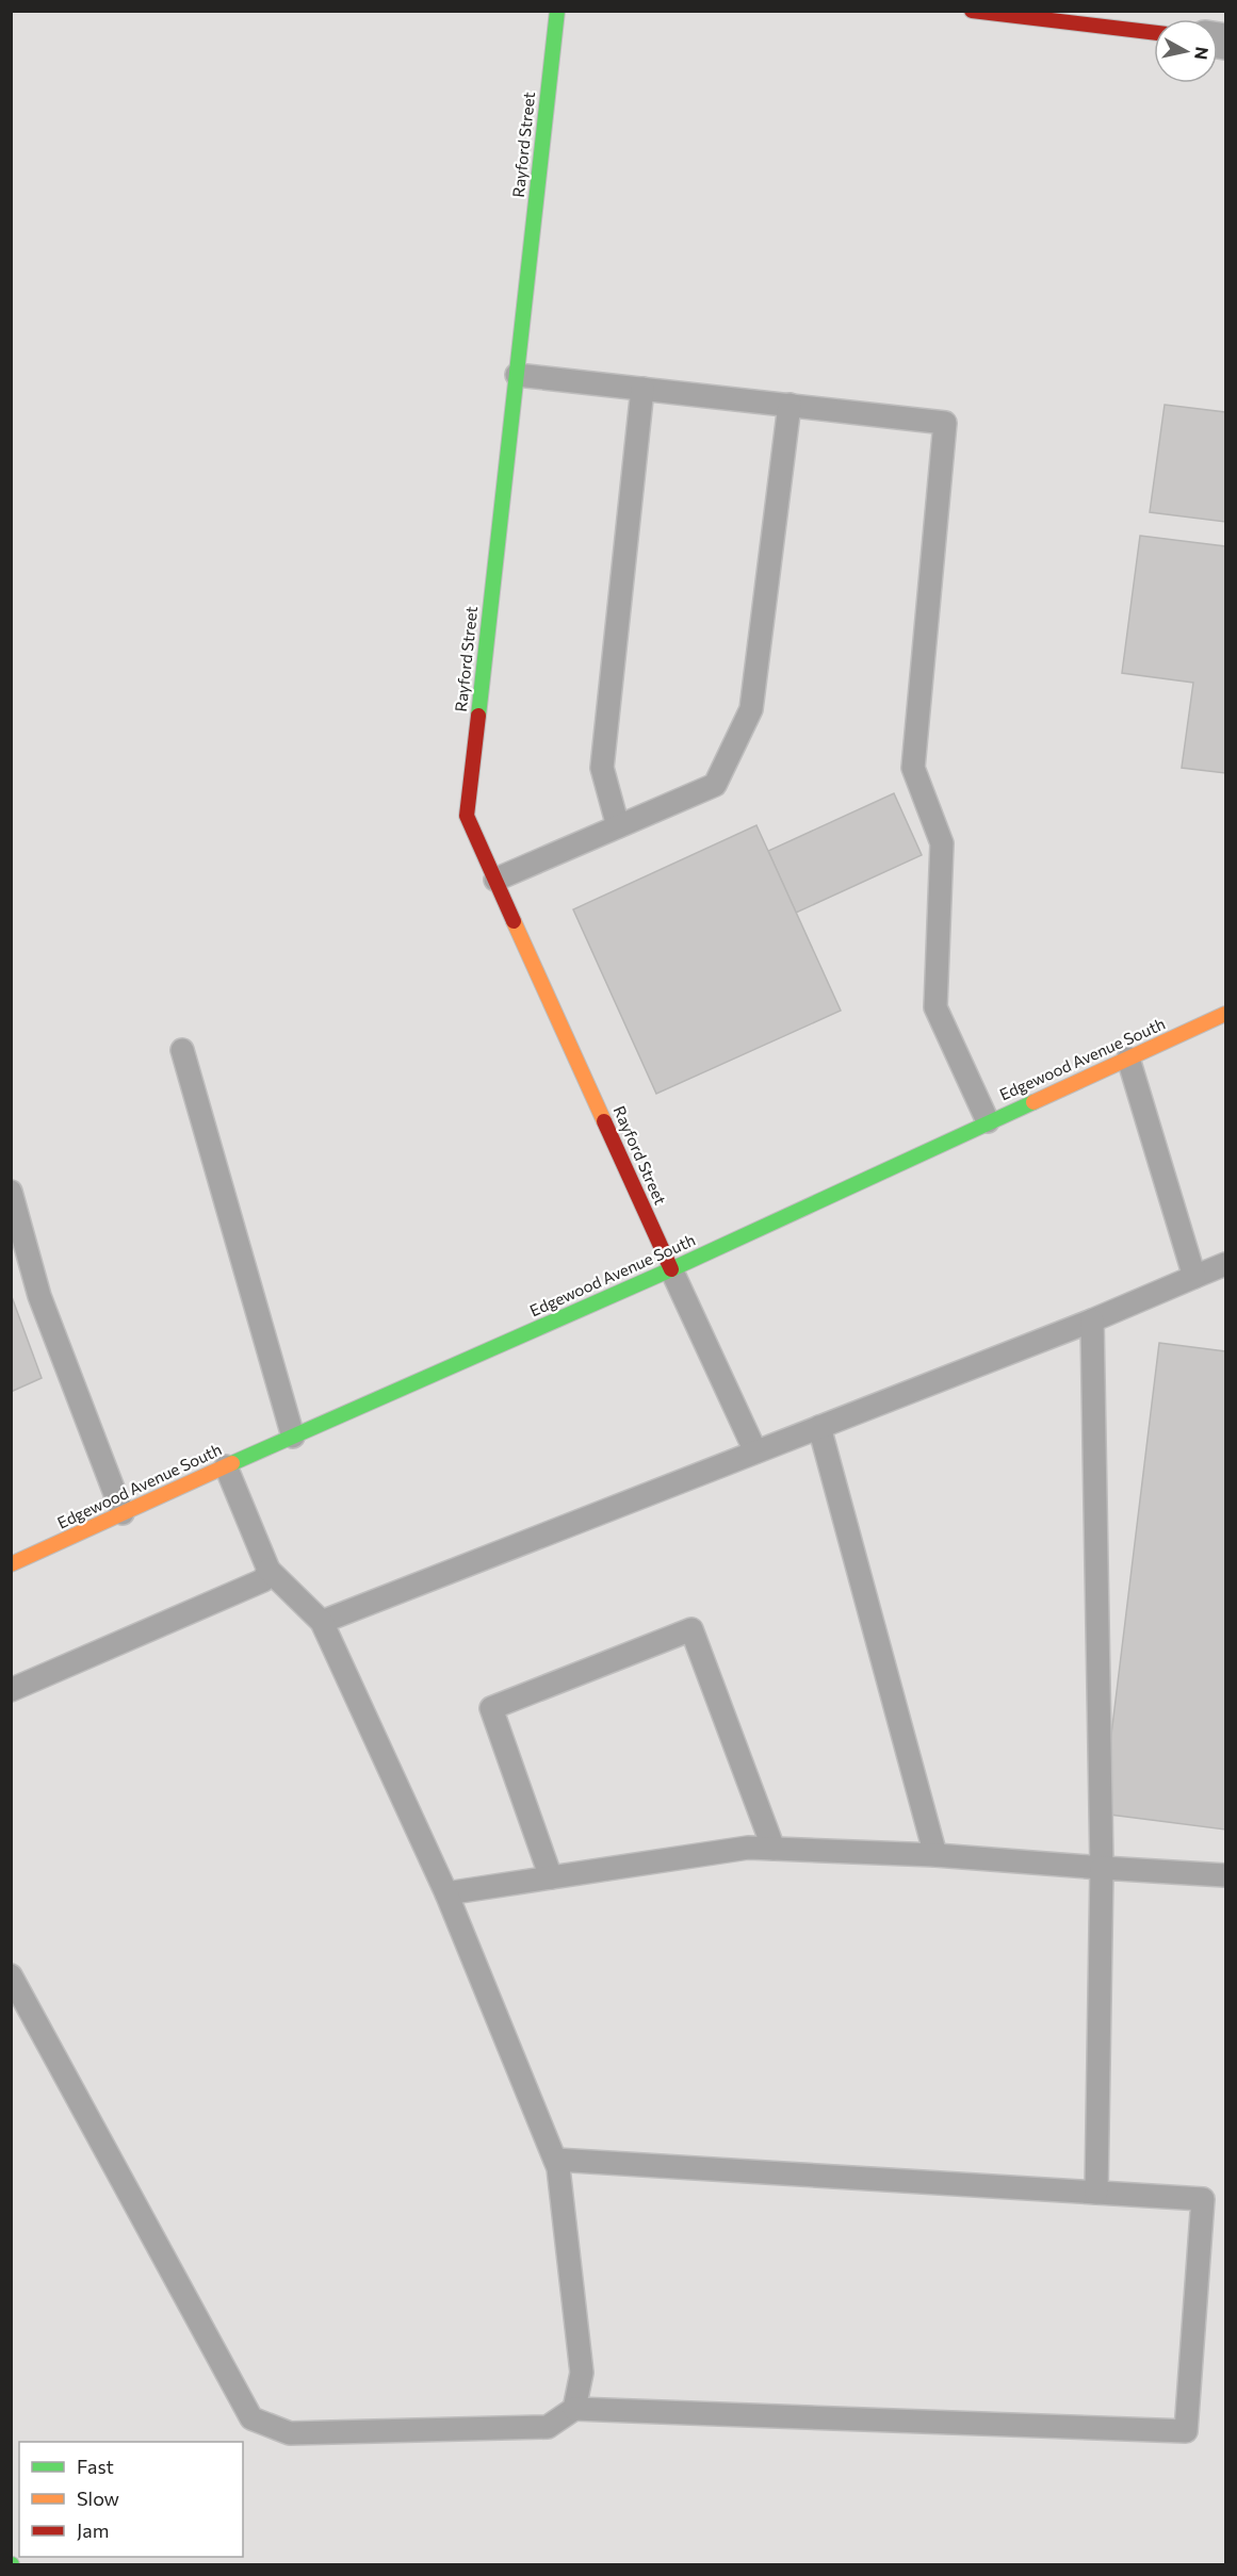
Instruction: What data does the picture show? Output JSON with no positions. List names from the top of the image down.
{
  "streets": {
    "street": ["Rayford Street", "Edgewood Avenue South"]
  },
  "crossings": [
    ["Rayford Street", "Edgewood Avenue South"]
  ],
  "legend": ["Fast", "Slow", "Jam"],
  "north": "right"
}
